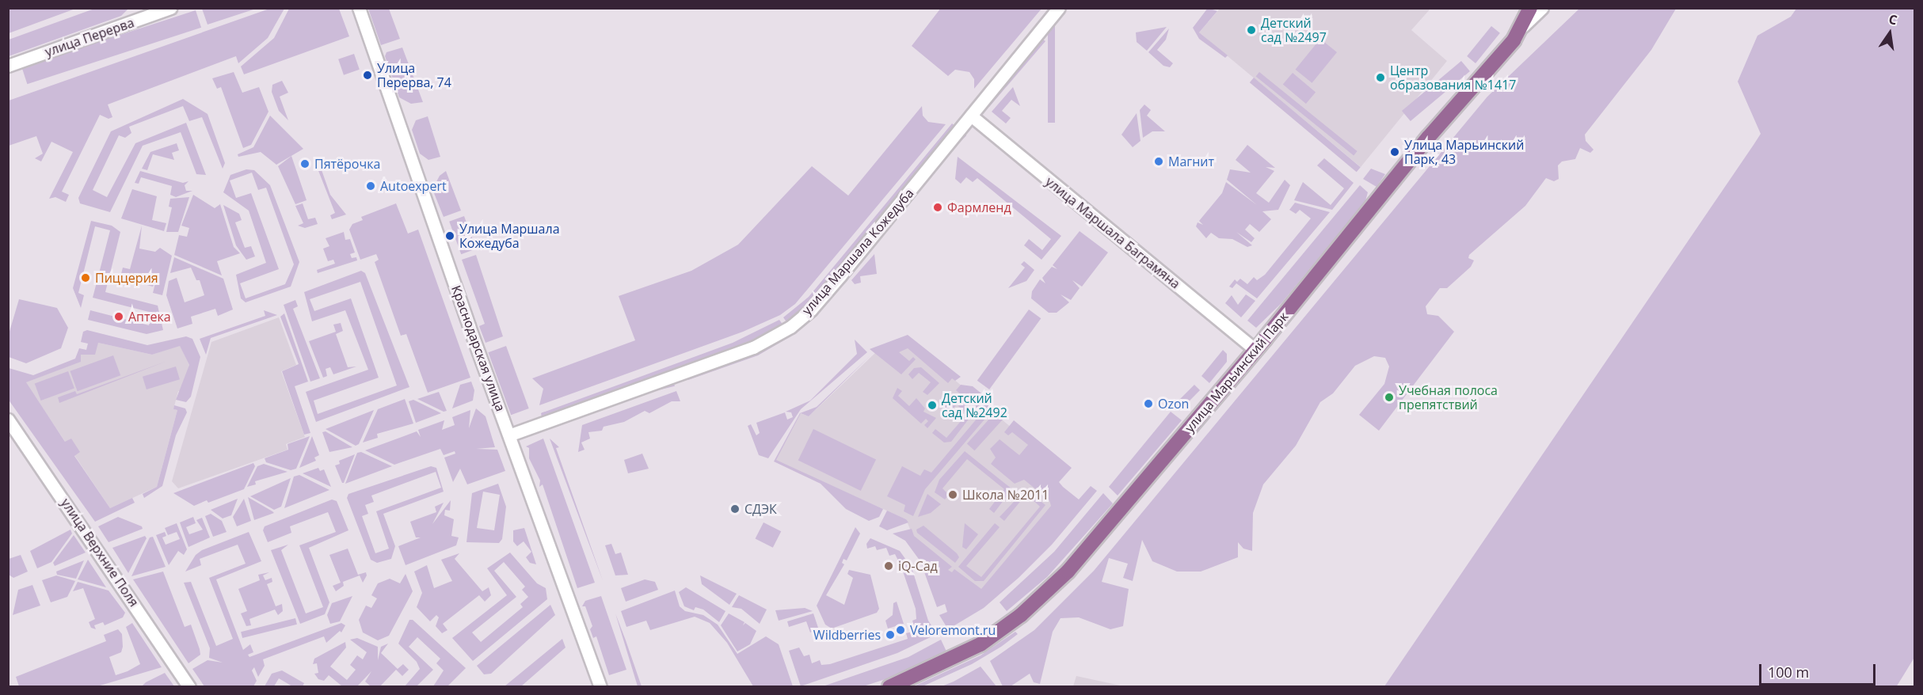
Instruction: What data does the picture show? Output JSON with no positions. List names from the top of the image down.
{
  "streets": {
    "main road": ["улица Марьинский Парк"],
    "street": [
      "улица Перерва",
      "улица Маршала Баграмяна",
      "улица Маршала Кожедуба",
      "Краснодарская улица",
      "улица Верхние Поля"
    ]
  },
  "crossings": [
    ["улица Маршала Баграмяна", "улица Маршала Кожедуба"],
    ["улица Маршала Баграмяна", "улица Марьинский Парк"],
    ["улица Маршала Кожедуба", "Краснодарская улица"]
  ],
  "places": [
    "Детский сад №2497",
    "Улица Перерва, 74",
    "Центр образования №1417",
    "Улица Марьинский Парк, 43",
    "Магнит",
    "Пятёрочка",
    "Autoexpert",
    "Фармленд",
    "Улица Маршала Кожедуба",
    "Пиццерия",
    "Аптека",
    "Учебная полоса препятствий",
    "Ozon",
    "Детский сад №2492",
    "Школа №2011",
    "СДЭК",
    "iQ-Сад",
    "Veloremont.ru",
    "Wildberries"
  ],
  "scale_bar": "100 m",
  "north": "top"
}
